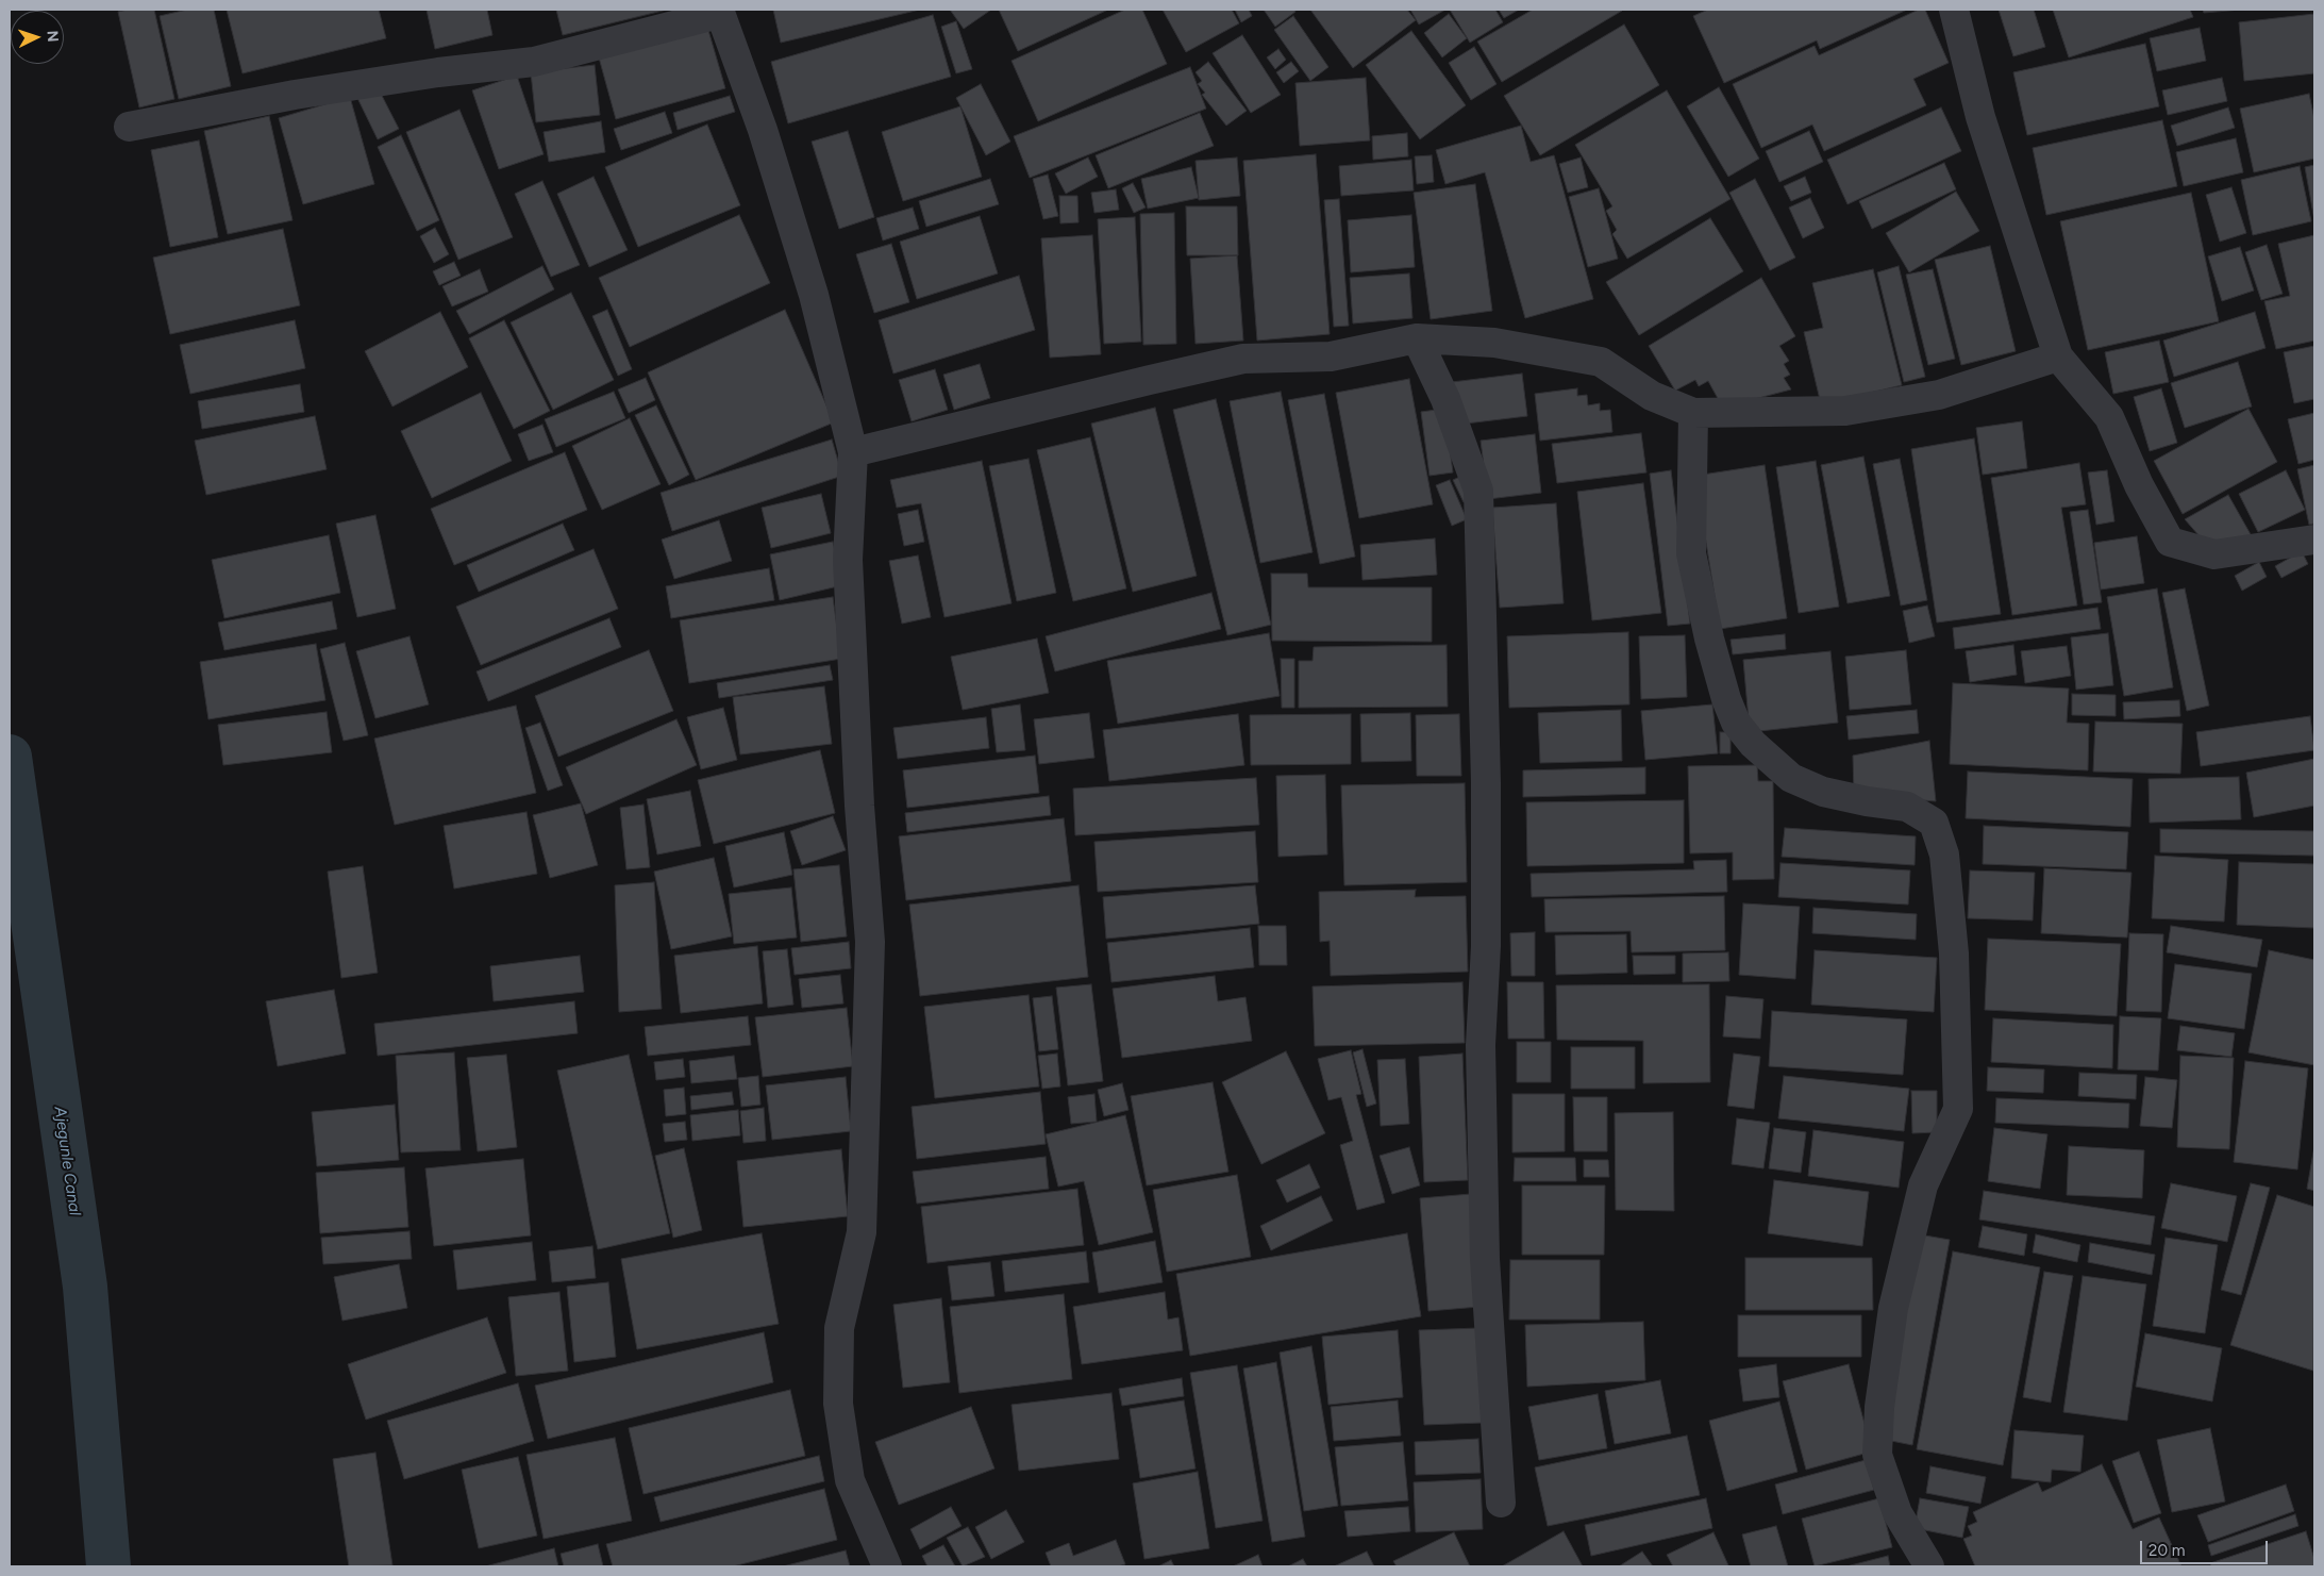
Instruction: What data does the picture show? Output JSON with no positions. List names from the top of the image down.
{
  "water": ["Ajegunle Canal"],
  "scale_bar": "20 m",
  "north": "right"
}
